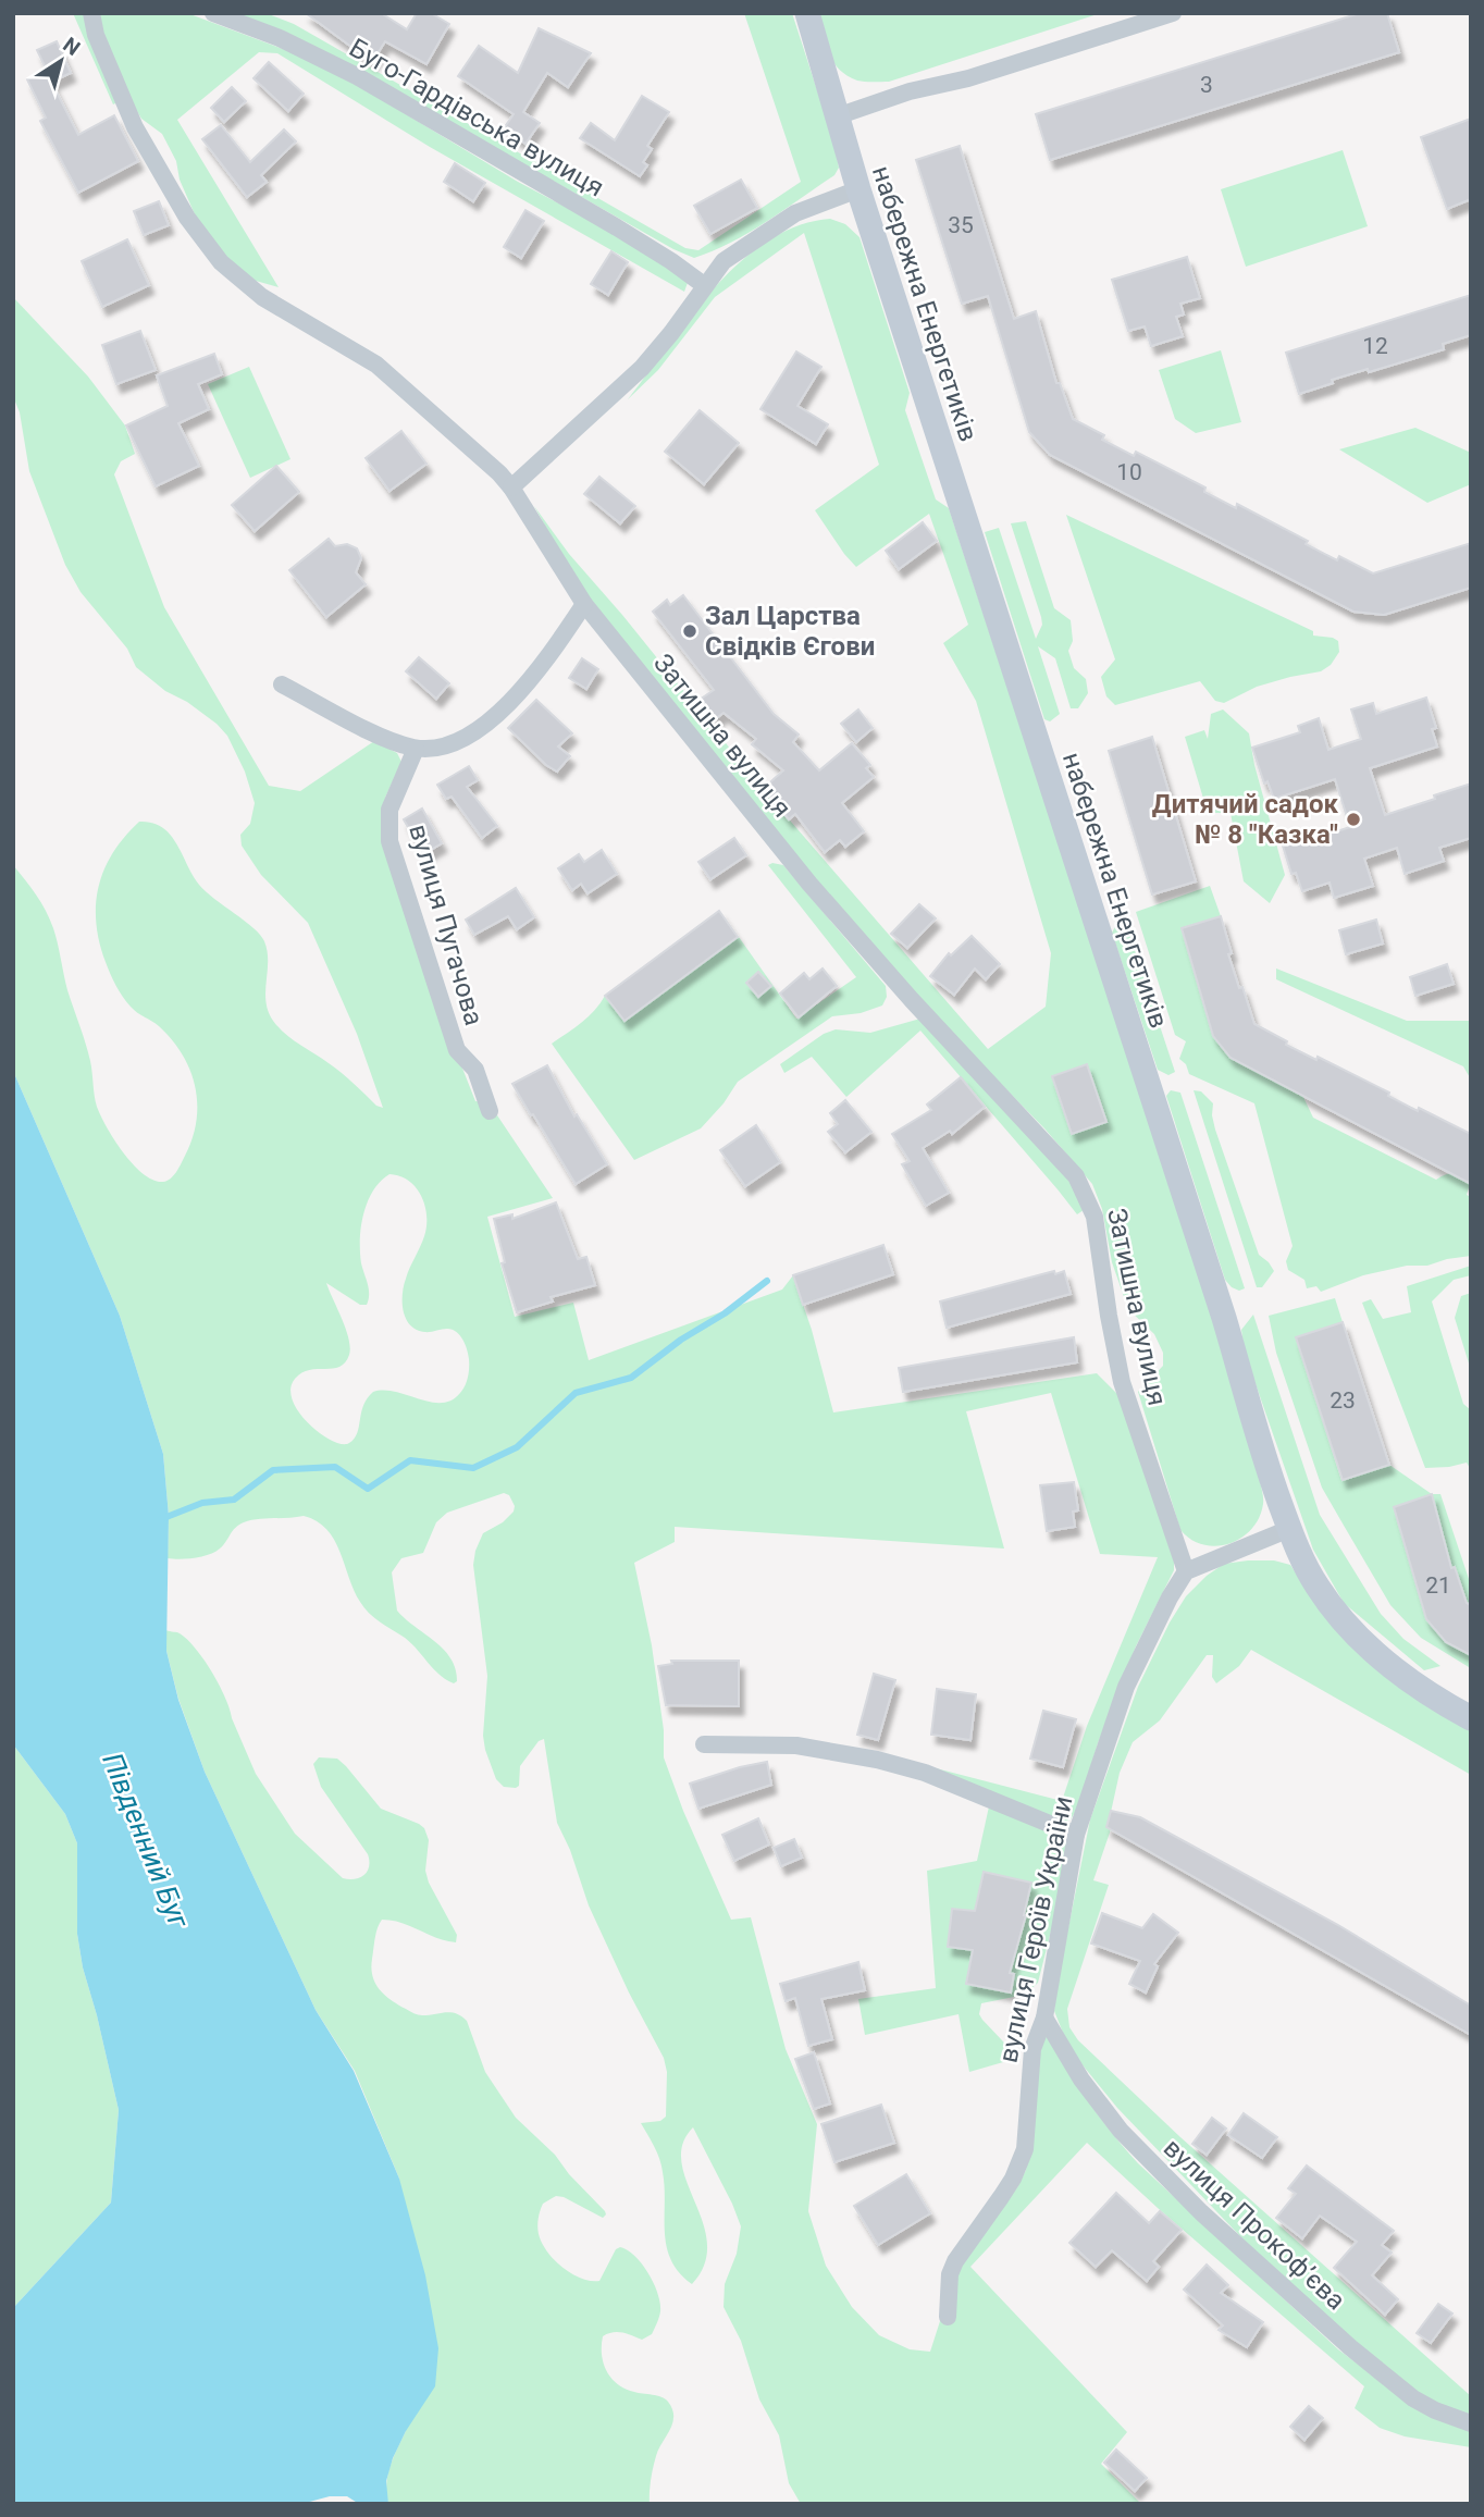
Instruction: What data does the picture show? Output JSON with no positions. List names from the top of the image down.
{
  "streets": {
    "street": [
      "Буго-Гардівська вулиця",
      "набережна Енергетиків",
      "Затишна вулиця",
      "вулиця Пугачова",
      "вулиця Героїв України",
      "вулиця Прокофʼєва"
    ]
  },
  "crossings": [
    ["Затишна вулиця", "вулиця Героїв України"],
    ["вулиця Героїв України", "вулиця Прокофʼєва"]
  ],
  "water": ["Південний Буг"],
  "places": ["Зал Царства Свідків Єгови", "Дитячий садок № 8 \"Казка\""],
  "house_numbers": [
    "3",
    "35",
    "12",
    "10",
    "23",
    "21"
  ],
  "north": "top right"
}
